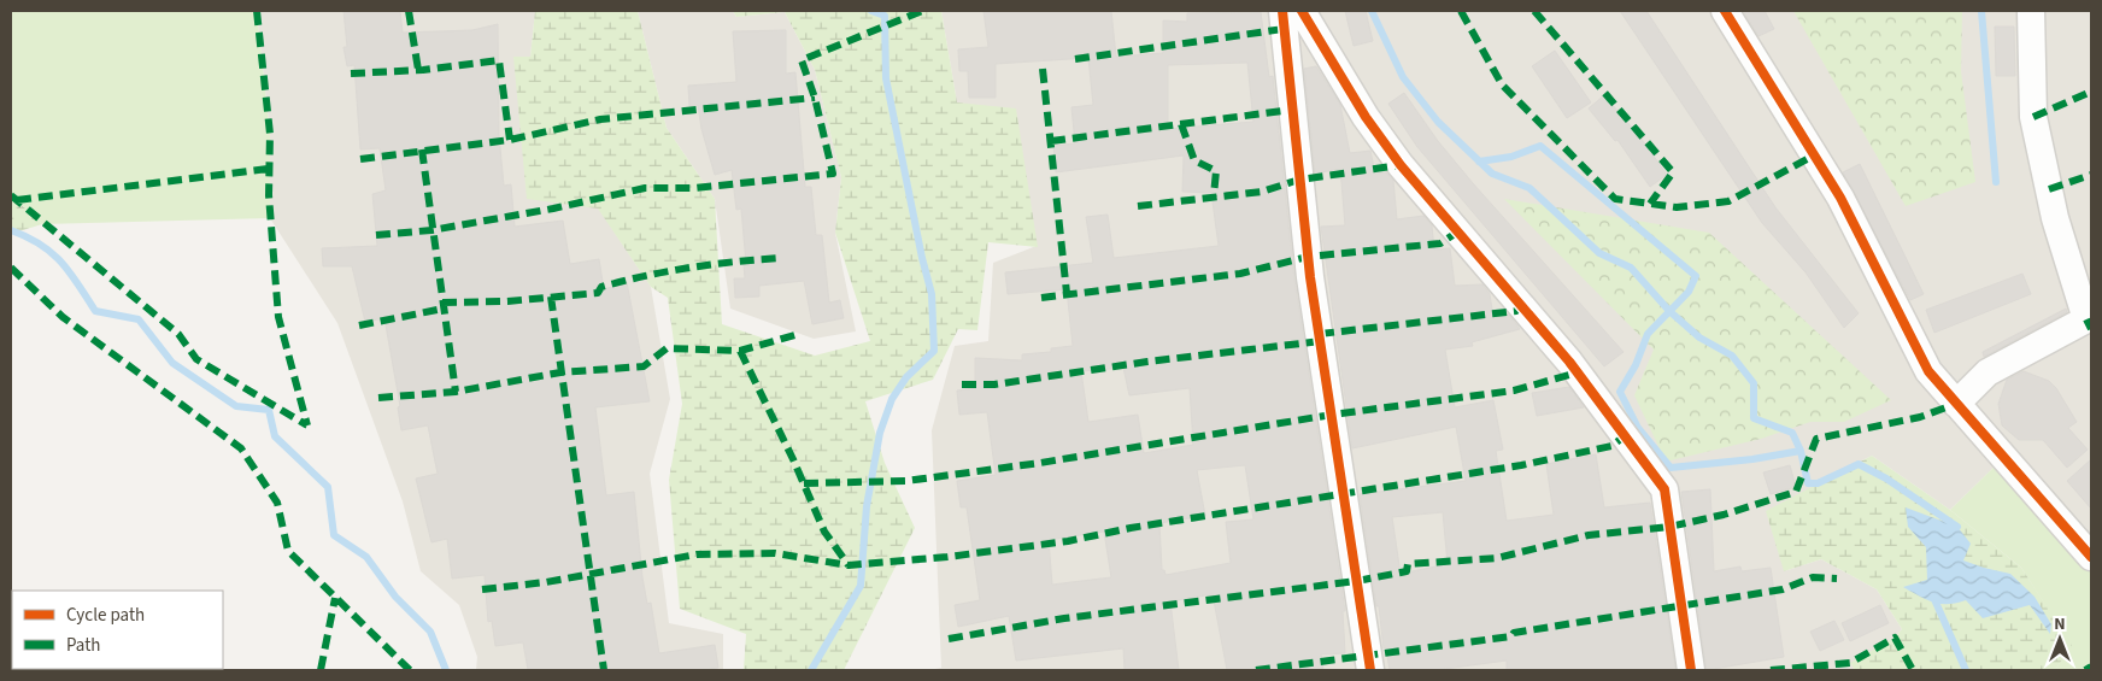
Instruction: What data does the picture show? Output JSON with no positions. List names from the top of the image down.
{
  "legend": ["Cycle path", "Path"],
  "north": "top"
}
